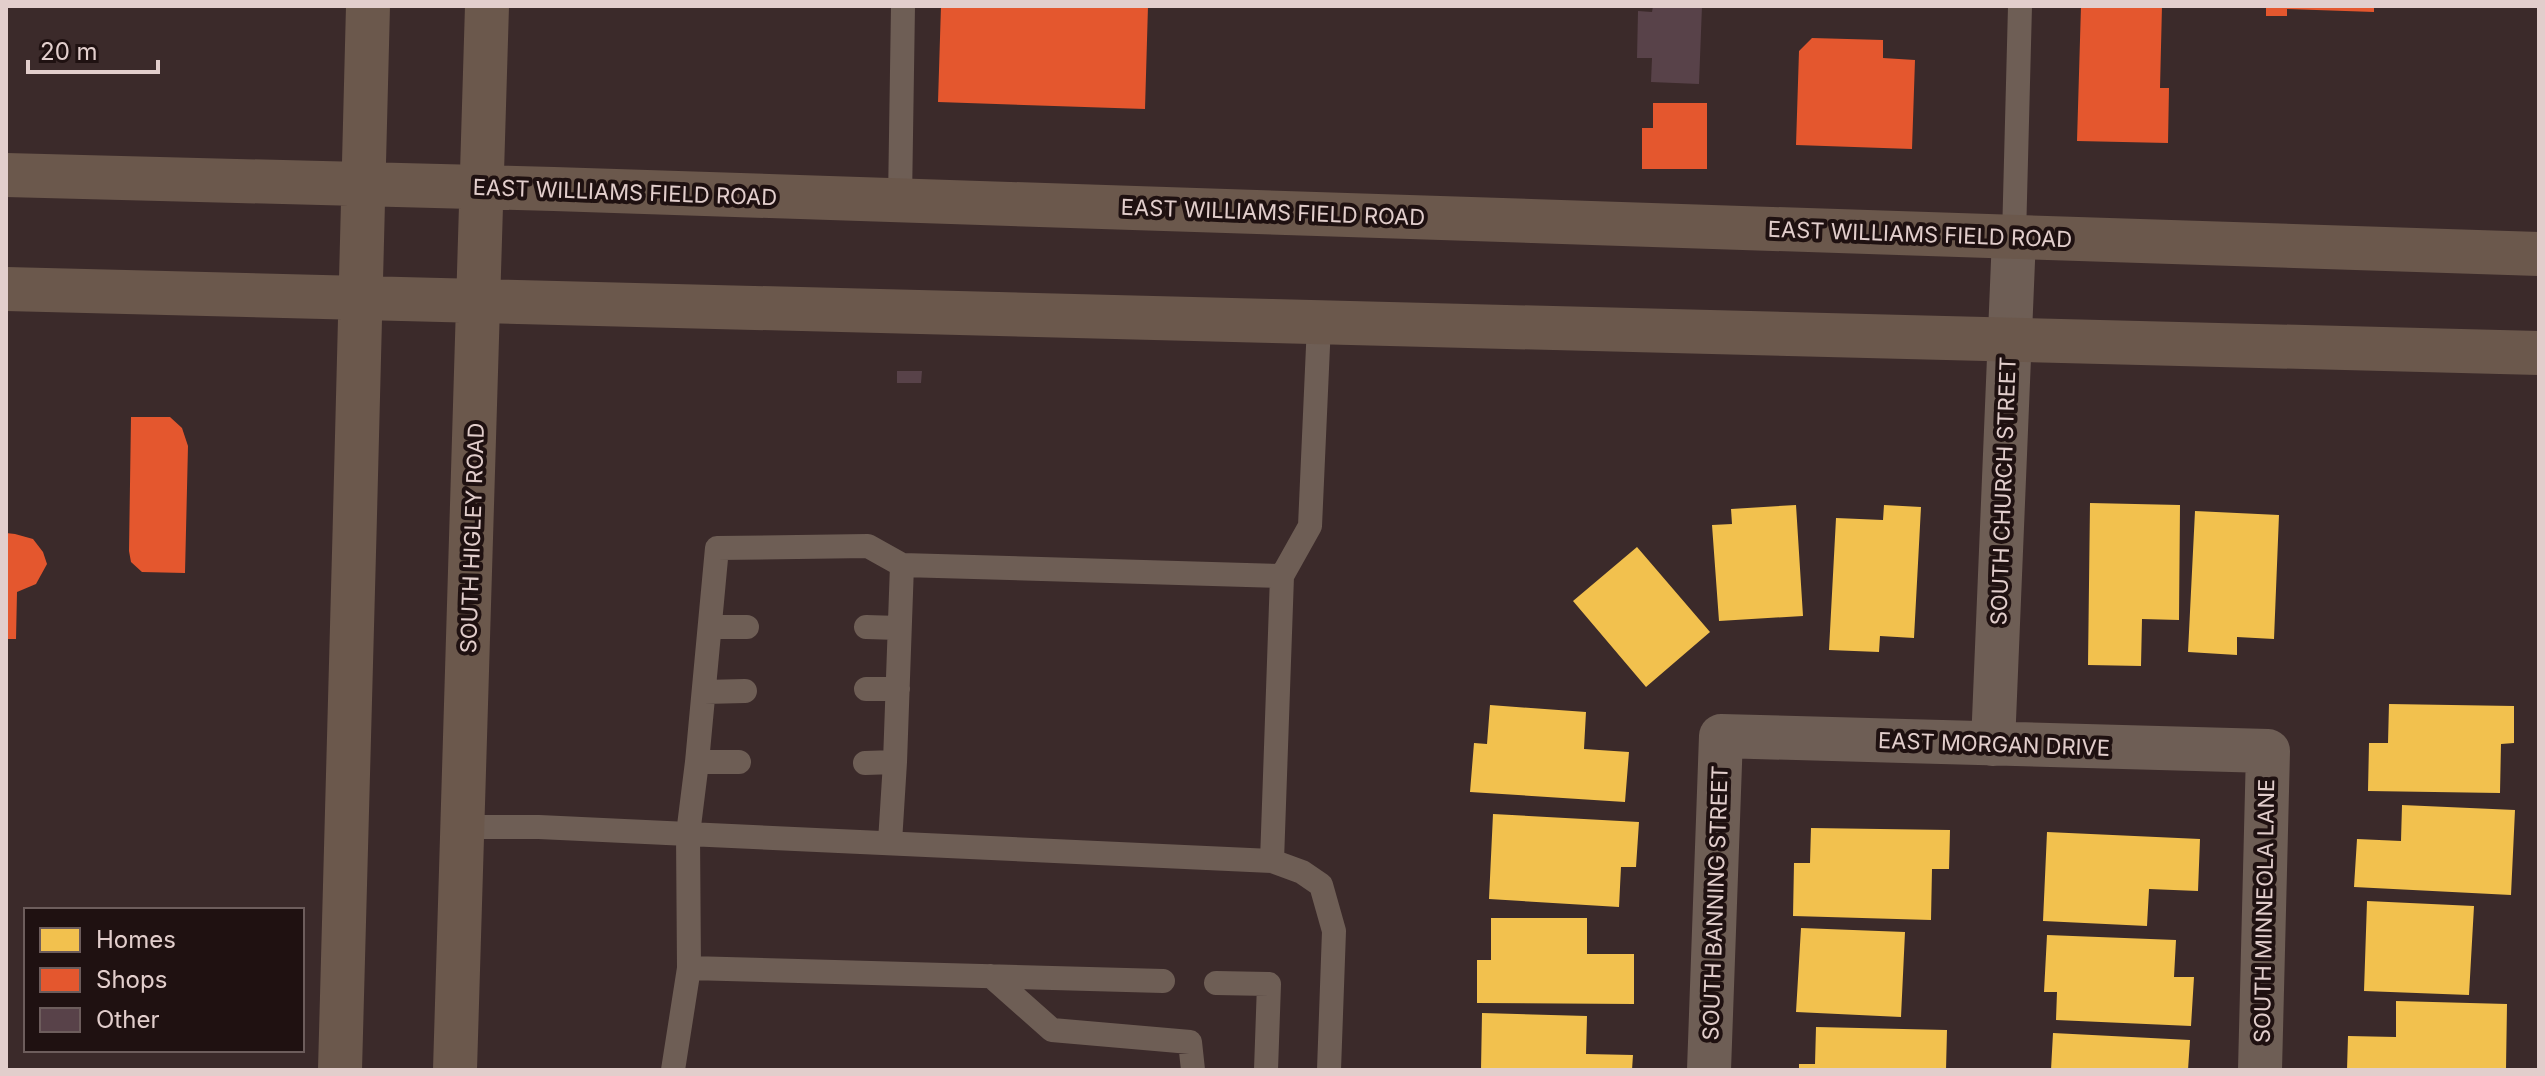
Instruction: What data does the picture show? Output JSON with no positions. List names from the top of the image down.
{
  "streets": {
    "main road": ["EAST WILLIAMS FIELD ROAD", "SOUTH HIGLEY ROAD"],
    "street": [
      "SOUTH CHURCH STREET",
      "EAST MORGAN DRIVE",
      "SOUTH BANNING STREET",
      "SOUTH MINNEOLA LANE"
    ]
  },
  "crossings": [
    ["EAST WILLIAMS FIELD ROAD", "SOUTH CHURCH STREET"],
    ["EAST WILLIAMS FIELD ROAD", "SOUTH HIGLEY ROAD"],
    ["SOUTH CHURCH STREET", "EAST MORGAN DRIVE"],
    ["EAST MORGAN DRIVE", "SOUTH BANNING STREET"],
    ["EAST MORGAN DRIVE", "SOUTH MINNEOLA LANE"]
  ],
  "legend": ["Homes", "Shops", "Other"],
  "scale_bar": "20 m"
}
